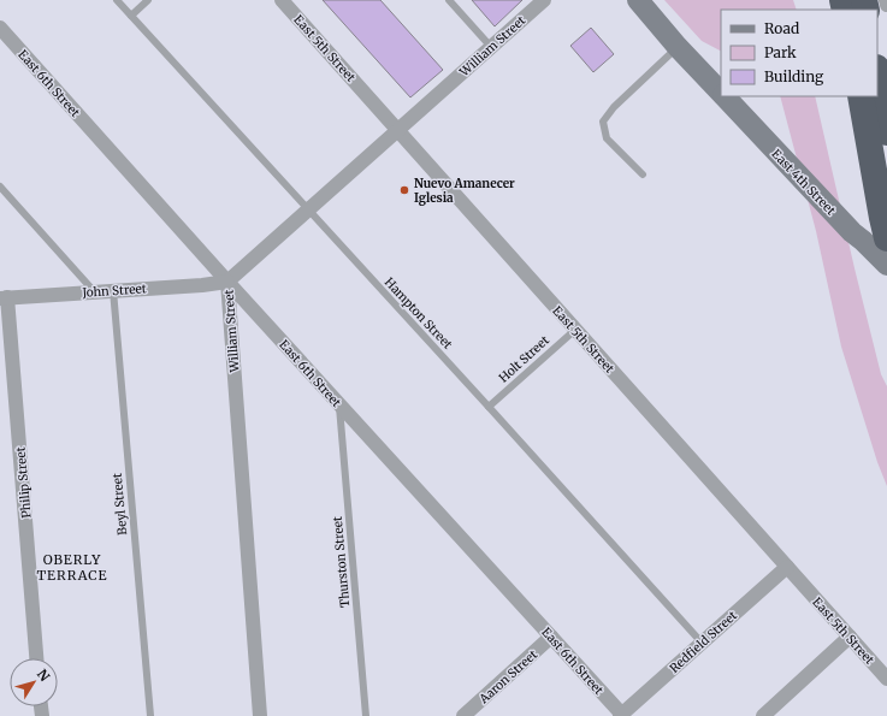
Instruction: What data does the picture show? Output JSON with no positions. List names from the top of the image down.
{
  "streets": {
    "main road": ["East 4th Street"],
    "street": [
      "William Street",
      "East 5th Street",
      "East 6th Street",
      "John Street",
      "Philip Street",
      "Redfield Street",
      "Aaron Street"
    ],
    "lane": [
      "Hampton Street",
      "Holt Street",
      "Beyl Street",
      "Thurston Street"
    ]
  },
  "crossings": [
    ["William Street", "East 5th Street"],
    ["William Street", "East 6th Street"],
    ["William Street", "John Street"],
    ["William Street", "Hampton Street"],
    ["East 5th Street", "Holt Street"],
    ["East 5th Street", "Redfield Street"],
    ["East 6th Street", "John Street"],
    ["East 6th Street", "Thurston Street"],
    ["East 6th Street", "Redfield Street"],
    ["East 6th Street", "Aaron Street"],
    ["John Street", "Philip Street"],
    ["John Street", "Beyl Street"],
    ["Hampton Street", "Holt Street"],
    ["Hampton Street", "Redfield Street"]
  ],
  "districts": ["OBERLY TERRACE"],
  "places": ["Nuevo Amanecer Iglesia"],
  "legend": ["Road", "Park", "Building"],
  "north": "top right"
}
